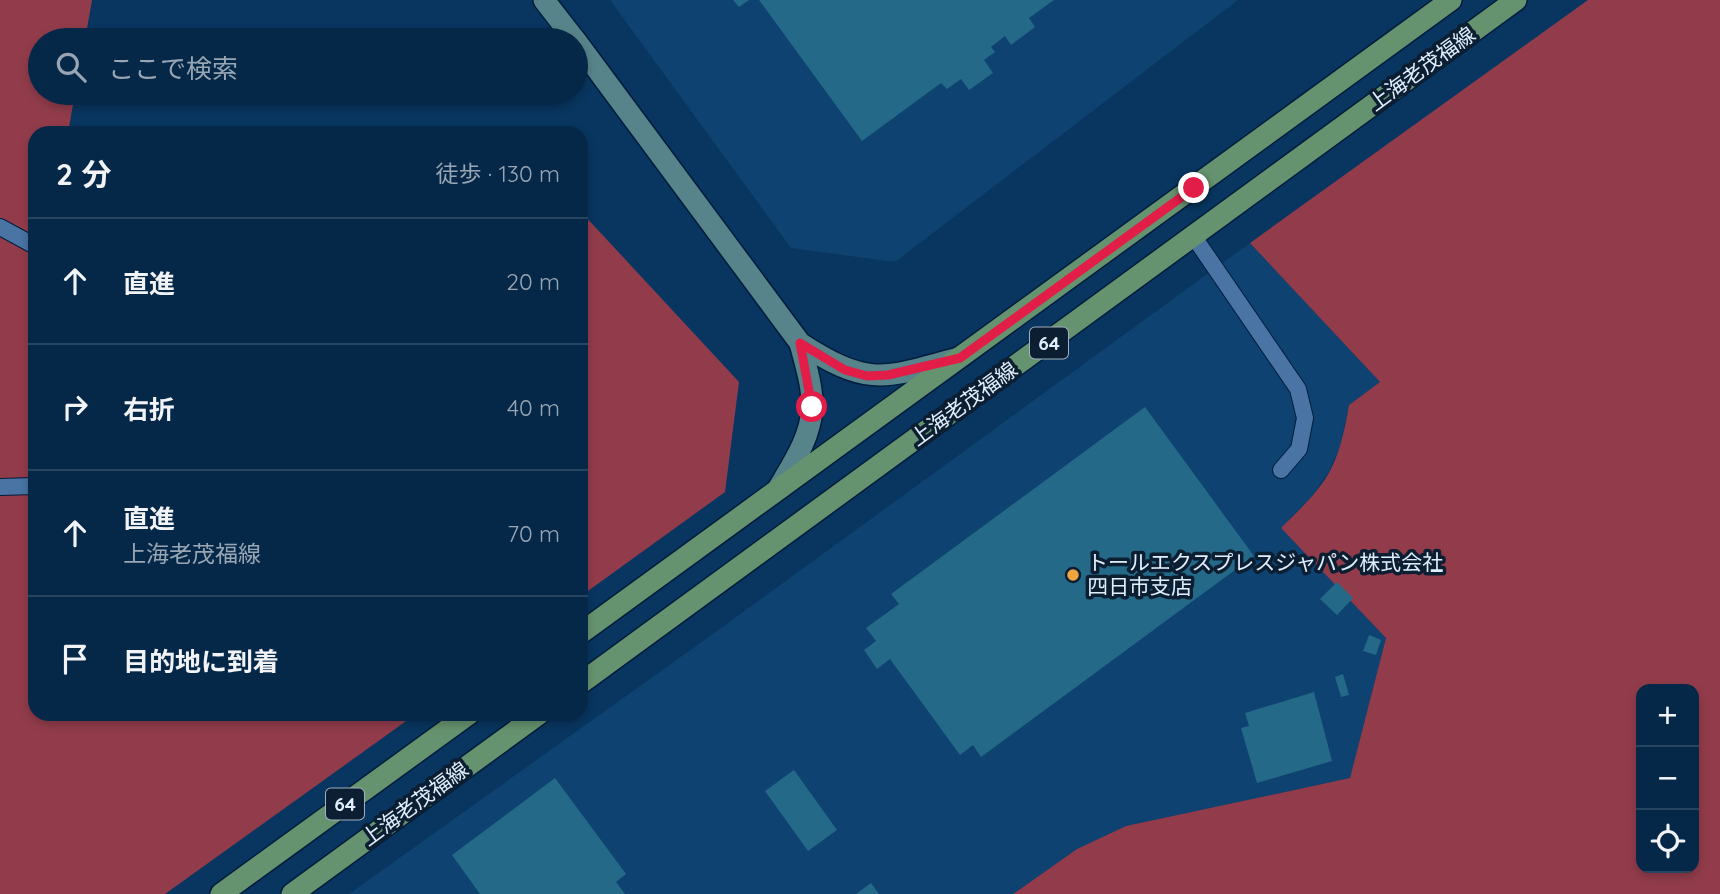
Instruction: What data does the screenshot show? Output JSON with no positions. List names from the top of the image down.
{
  "streets": {
    "main road": ["上海老茂福線", "64"]
  },
  "places": ["トールエクスプレスジャパン株式会社 四日市支店"],
  "page": {
    "search": "ここで検索",
    "heading": ["2 分", "徒歩 · 130 m"],
    "list": [
      ["直進", "20 m"],
      ["右折", "40 m"],
      ["直進", "上海老茂福線", "70 m"],
      "目的地に到着"
    ],
    "map_buttons": ["+", "−"]
  }
}
